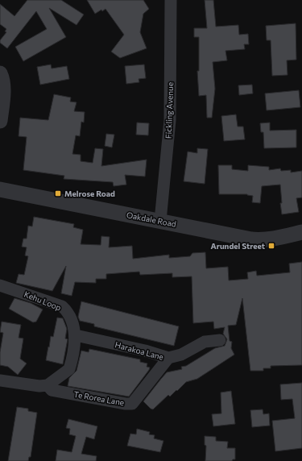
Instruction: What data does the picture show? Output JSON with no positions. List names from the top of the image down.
{
  "streets": {
    "street": [
      "Fickling Avenue",
      "Oakdale Road",
      "Kehu Loop",
      "Harakoa Lane",
      "Te Rorea Lane"
    ]
  },
  "crossings": [
    ["Fickling Avenue", "Oakdale Road"],
    ["Kehu Loop", "Harakoa Lane"],
    ["Kehu Loop", "Te Rorea Lane"],
    ["Harakoa Lane", "Te Rorea Lane"]
  ],
  "places": {
    "transit": ["Melrose Road", "Arundel Street"]
  }
}
